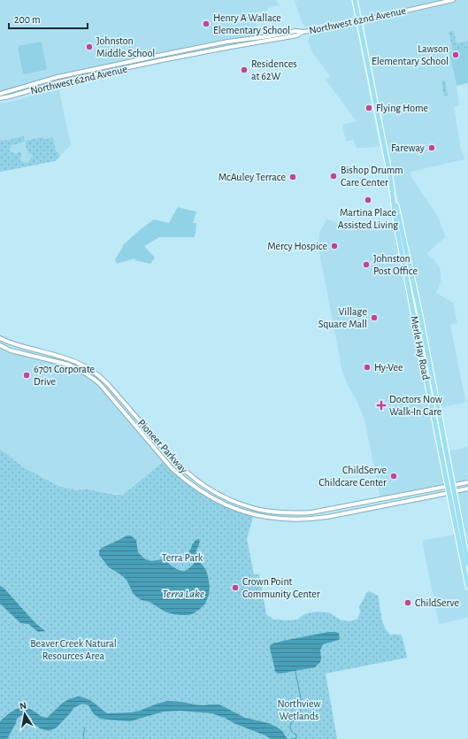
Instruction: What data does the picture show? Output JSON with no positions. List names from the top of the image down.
{
  "streets": {
    "main road": ["Merle Hay Road"],
    "street": ["Northwest 62nd Avenue", "Pioneer Parkway"]
  },
  "crossings": [
    ["Northwest 62nd Avenue", "Merle Hay Road"],
    ["Merle Hay Road", "Pioneer Parkway"]
  ],
  "water": ["Terra Lake"],
  "parks": ["Terra Park", "Beaver Creek Natural Resources Area", "Northview Wetlands"],
  "places": {
    "other": [
      "Henry A Wallace Elementary School",
      "Johnston Middle School",
      "Lawson Elementary School",
      "Residences at 62W",
      "Flying Home",
      "Fareway",
      "Bishop Drumm Care Center",
      "McAuley Terrace",
      "Martina Place Assisted Living",
      "Mercy Hospice",
      "Johnston Post Office",
      "Village Square Mall",
      "Hy-Vee",
      "6701 Corporate Drive",
      "ChildServe Childcare Center",
      "Crown Point Community Center",
      "ChildServe"
    ],
    "health": ["Doctors Now Walk-In Care"]
  },
  "scale_bar": "200 m",
  "north": "top"
}
